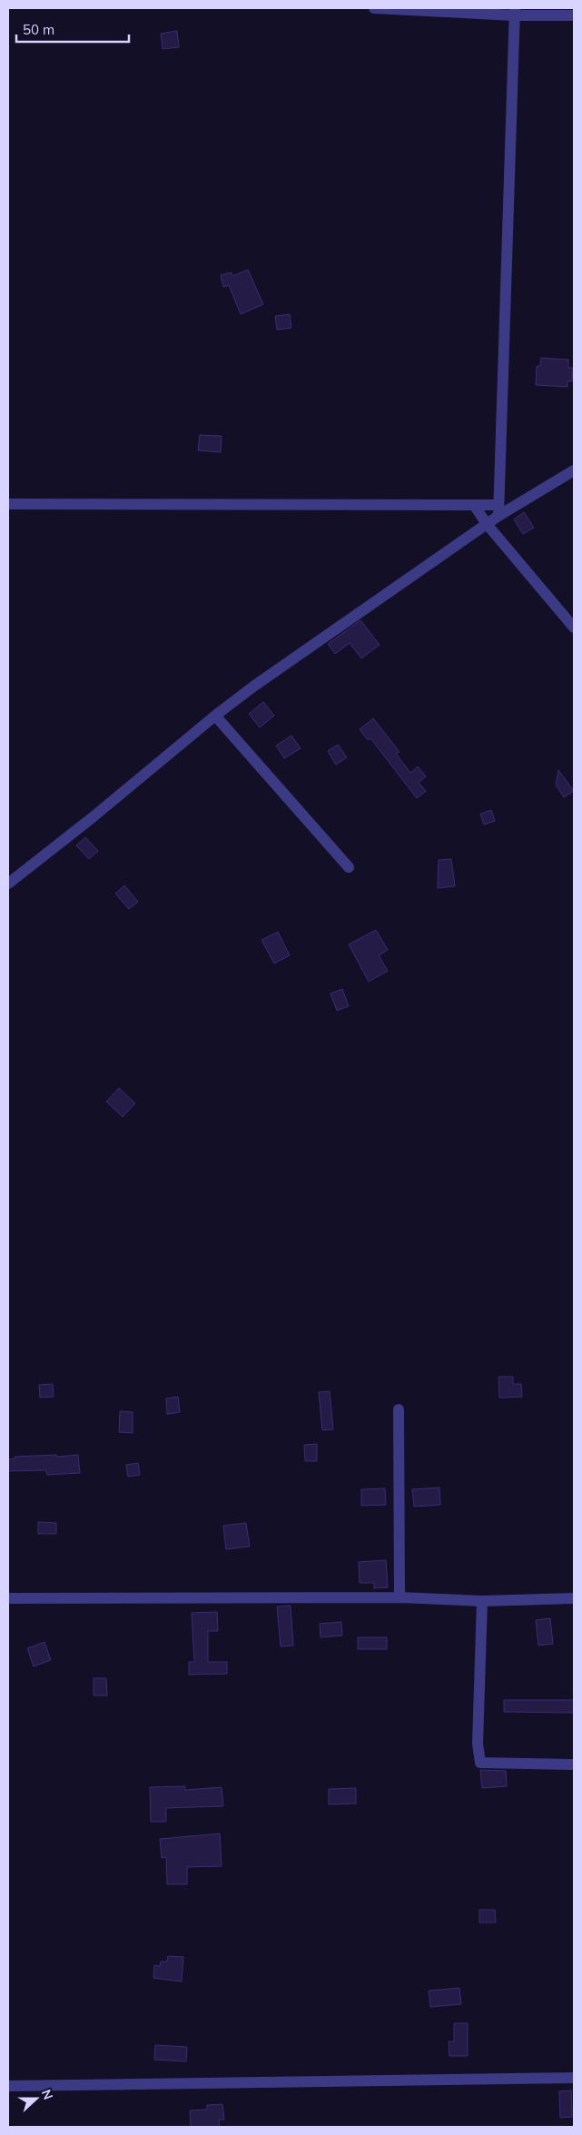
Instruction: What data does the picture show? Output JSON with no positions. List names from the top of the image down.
{
  "scale_bar": "50 m",
  "north": "right"
}
